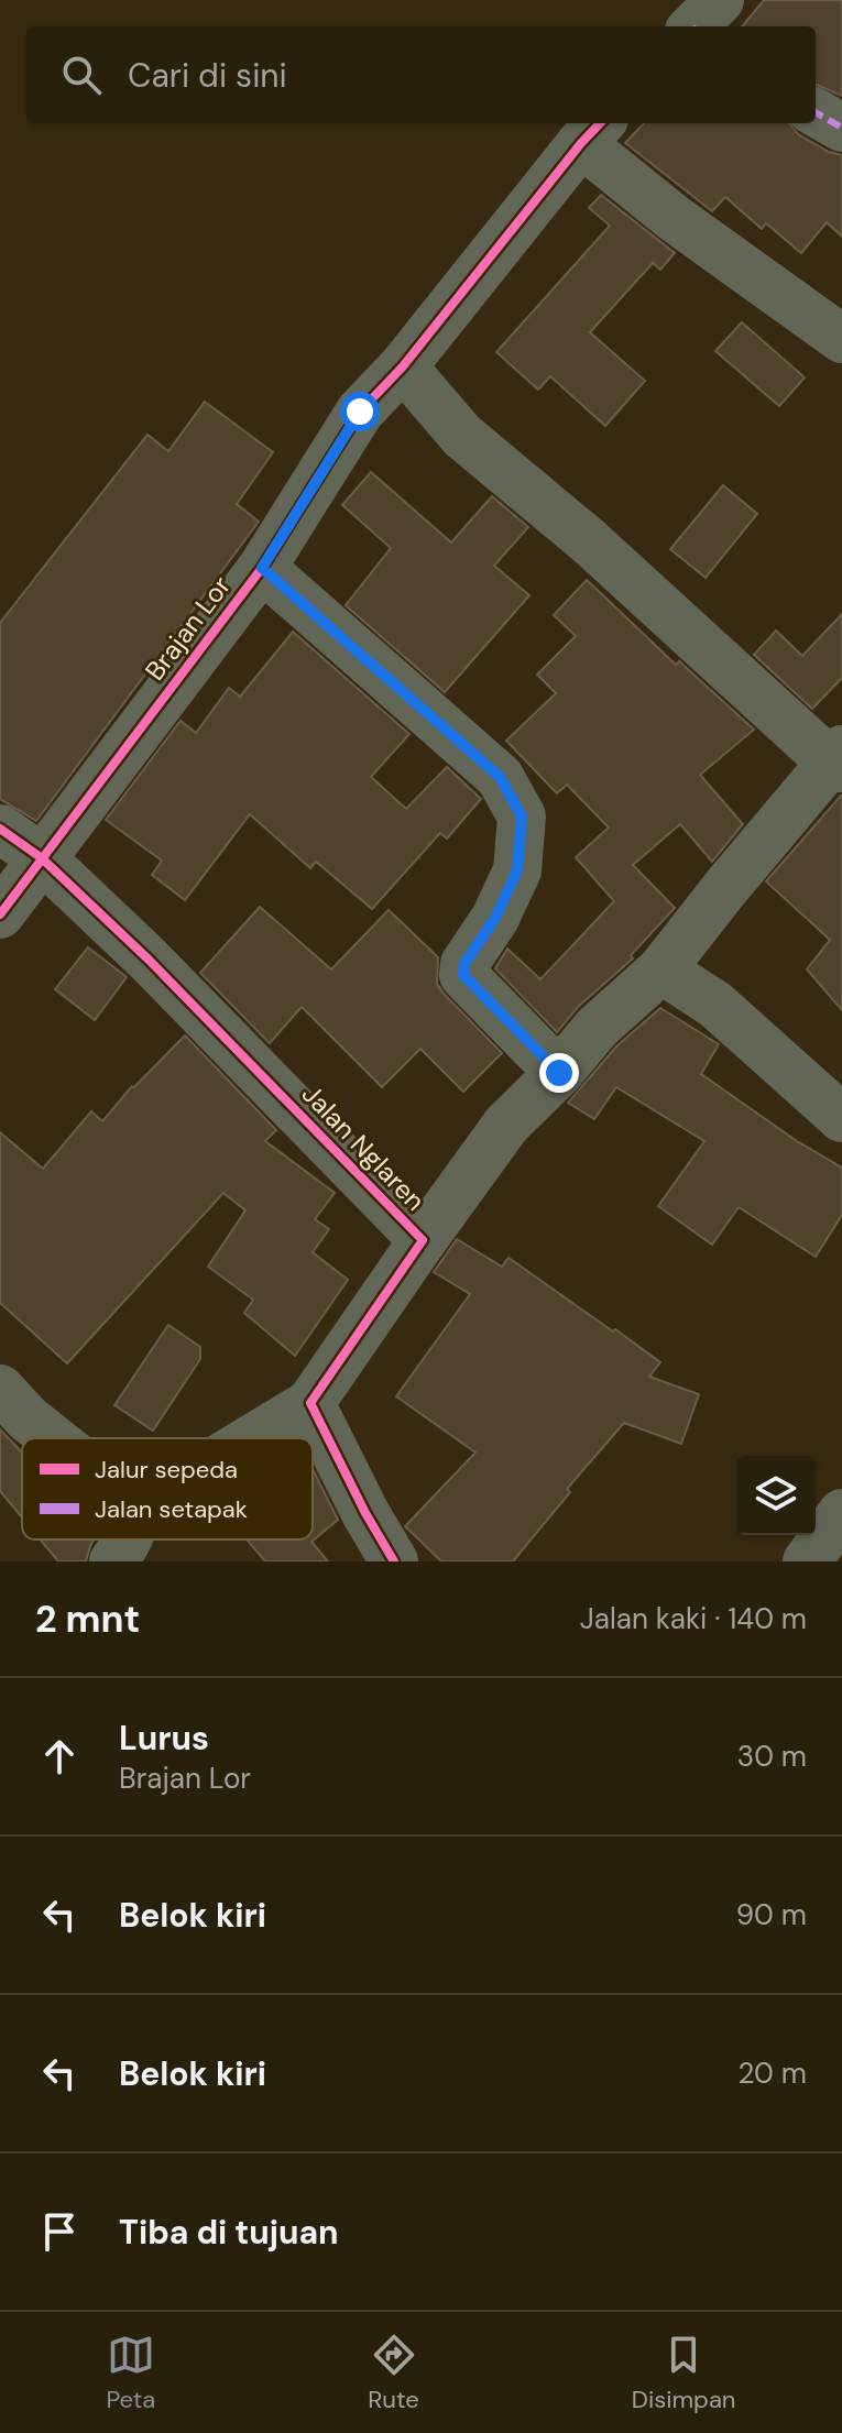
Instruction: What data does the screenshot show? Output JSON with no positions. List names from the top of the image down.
{
  "streets": {
    "street": ["Brajan Lor", "Jalan Nglaren"]
  },
  "crossings": [
    ["Brajan Lor", "Jalan Nglaren"]
  ],
  "legend": ["Jalur sepeda", "Jalan setapak"],
  "page": {
    "search": "Cari di sini",
    "heading": ["2 mnt", "Jalan kaki · 140 m"],
    "list": [
      ["Lurus", "Brajan Lor", "30 m"],
      ["Belok kiri", "90 m"],
      ["Belok kiri", "20 m"],
      "Tiba di tujuan"
    ],
    "nav": ["Peta", "Rute", "Disimpan"]
  }
}
